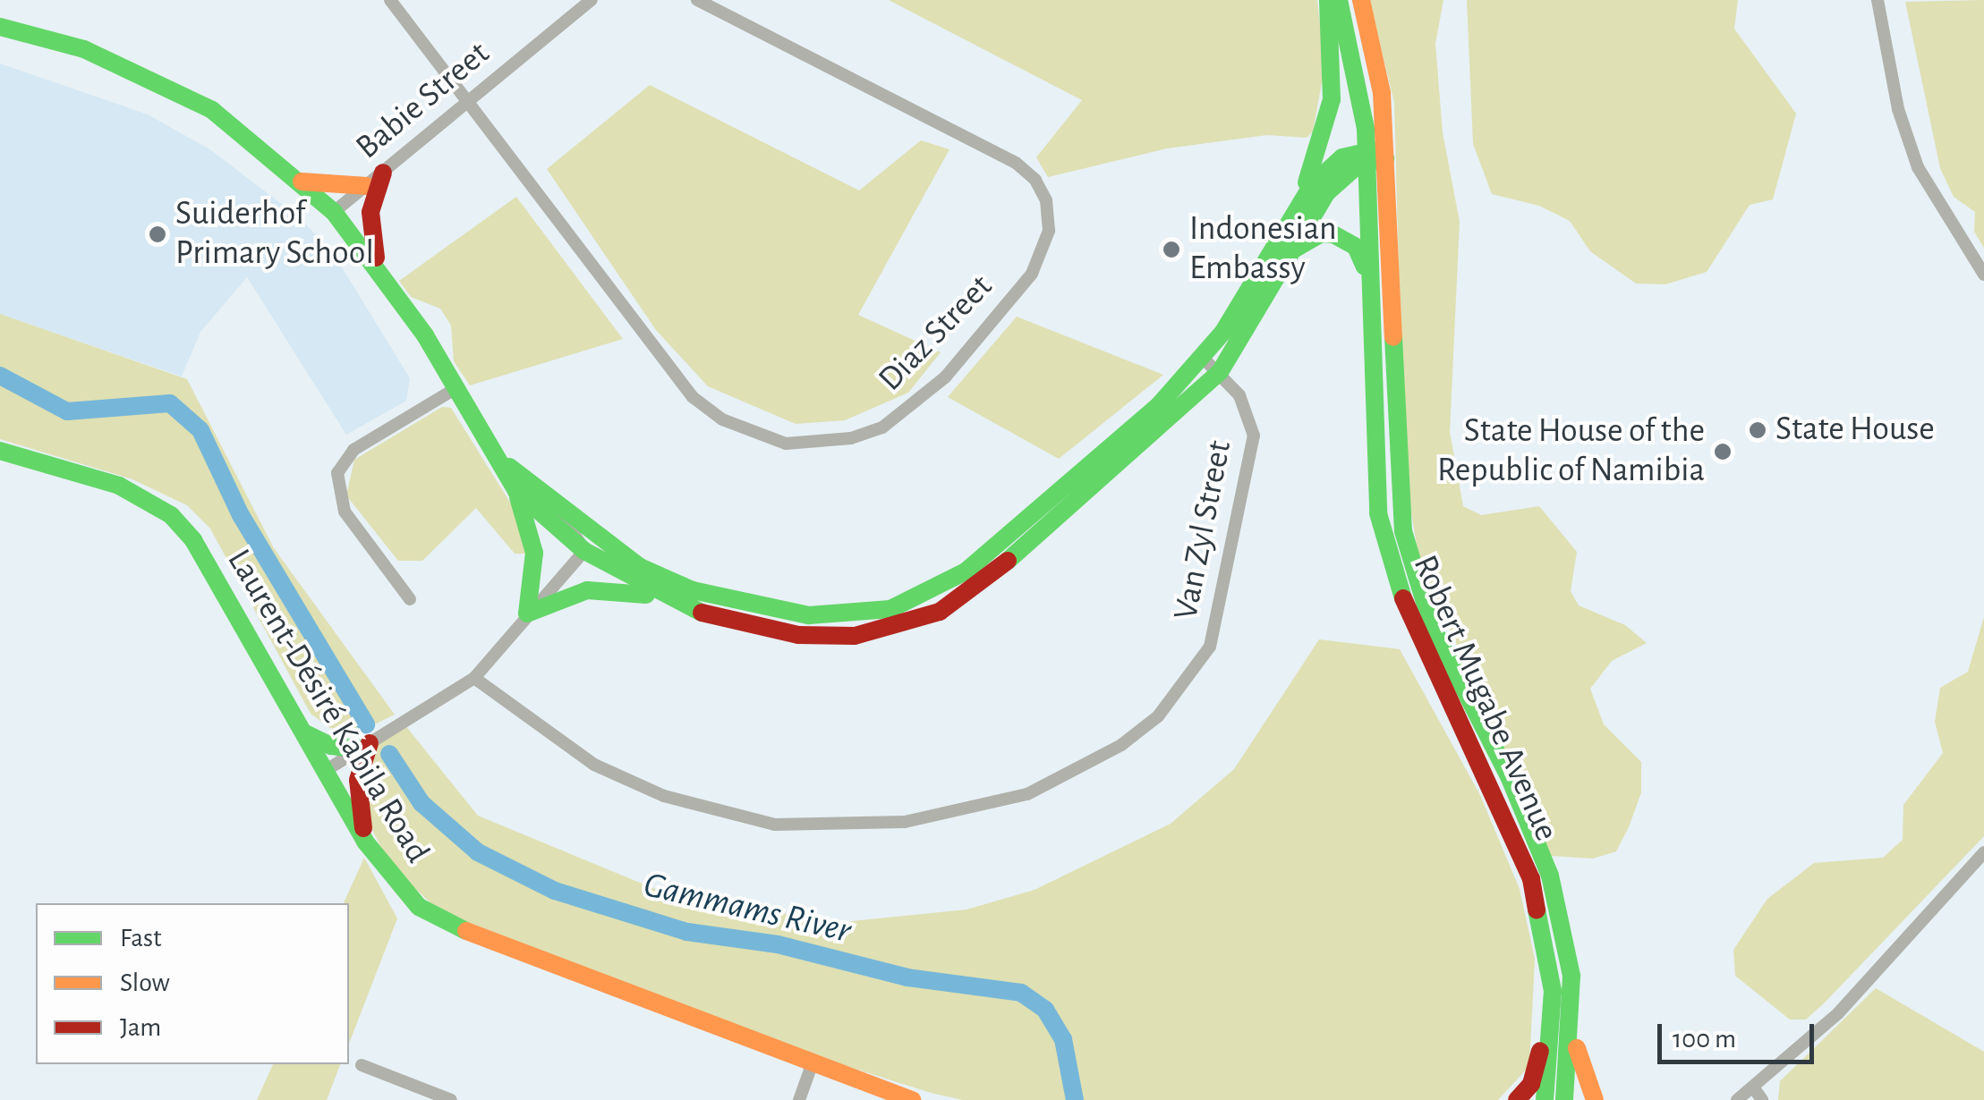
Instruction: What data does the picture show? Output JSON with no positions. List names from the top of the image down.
{
  "streets": {
    "street": [
      "Babie Street",
      "Diaz Street",
      "Van Zyl Street",
      "Robert Mugabe Avenue",
      "Laurent-Désiré Kabila Road"
    ]
  },
  "crossings": [
    ["Babie Street", "Diaz Street"]
  ],
  "water": ["Gammams River"],
  "places": [
    "Suiderhof Primary School",
    "Indonesian Embassy",
    "State House",
    "State House of the Republic of Namibia"
  ],
  "legend": ["Fast", "Slow", "Jam"],
  "scale_bar": "100 m"
}
